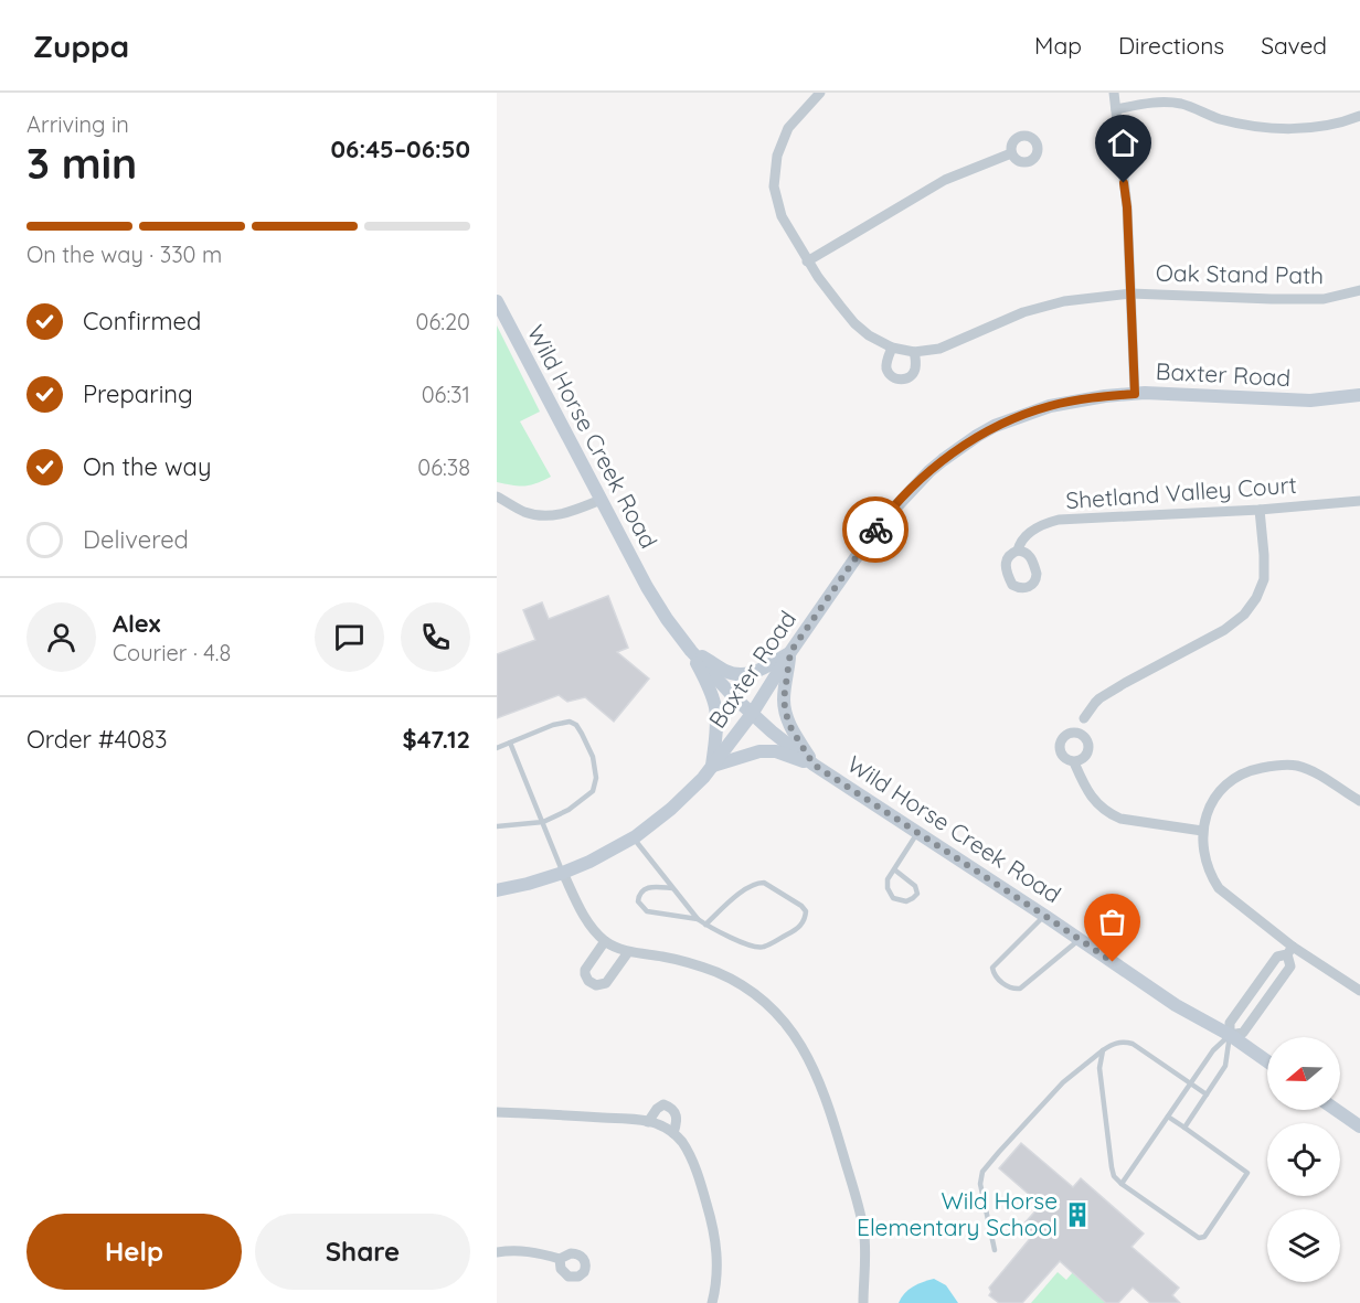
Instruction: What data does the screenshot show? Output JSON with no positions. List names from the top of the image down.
{
  "streets": {
    "main road": ["Baxter Road", "Wild Horse Creek Road"],
    "street": ["Oak Stand Path", "Shetland Valley Court"]
  },
  "crossings": [
    ["Baxter Road", "Wild Horse Creek Road"]
  ],
  "places": {
    "building": ["Wild Horse Elementary School"]
  },
  "north": "left",
  "page": {
    "header": "Zuppa",
    "nav": ["Map", "Directions", "Saved"],
    "heading": ["3 min", "Arriving in", "06:45–06:50"],
    "panel": [
      "Alex",
      "Courier · 4.8",
      "Order #4083",
      "$47.12"
    ],
    "bar": "On the way · 330 m",
    "list": [
      ["Confirmed", "06:20"],
      ["Preparing", "06:31"],
      ["On the way", "06:38"],
      "Delivered"
    ],
    "buttons": ["Help", "Share"]
  }
}
